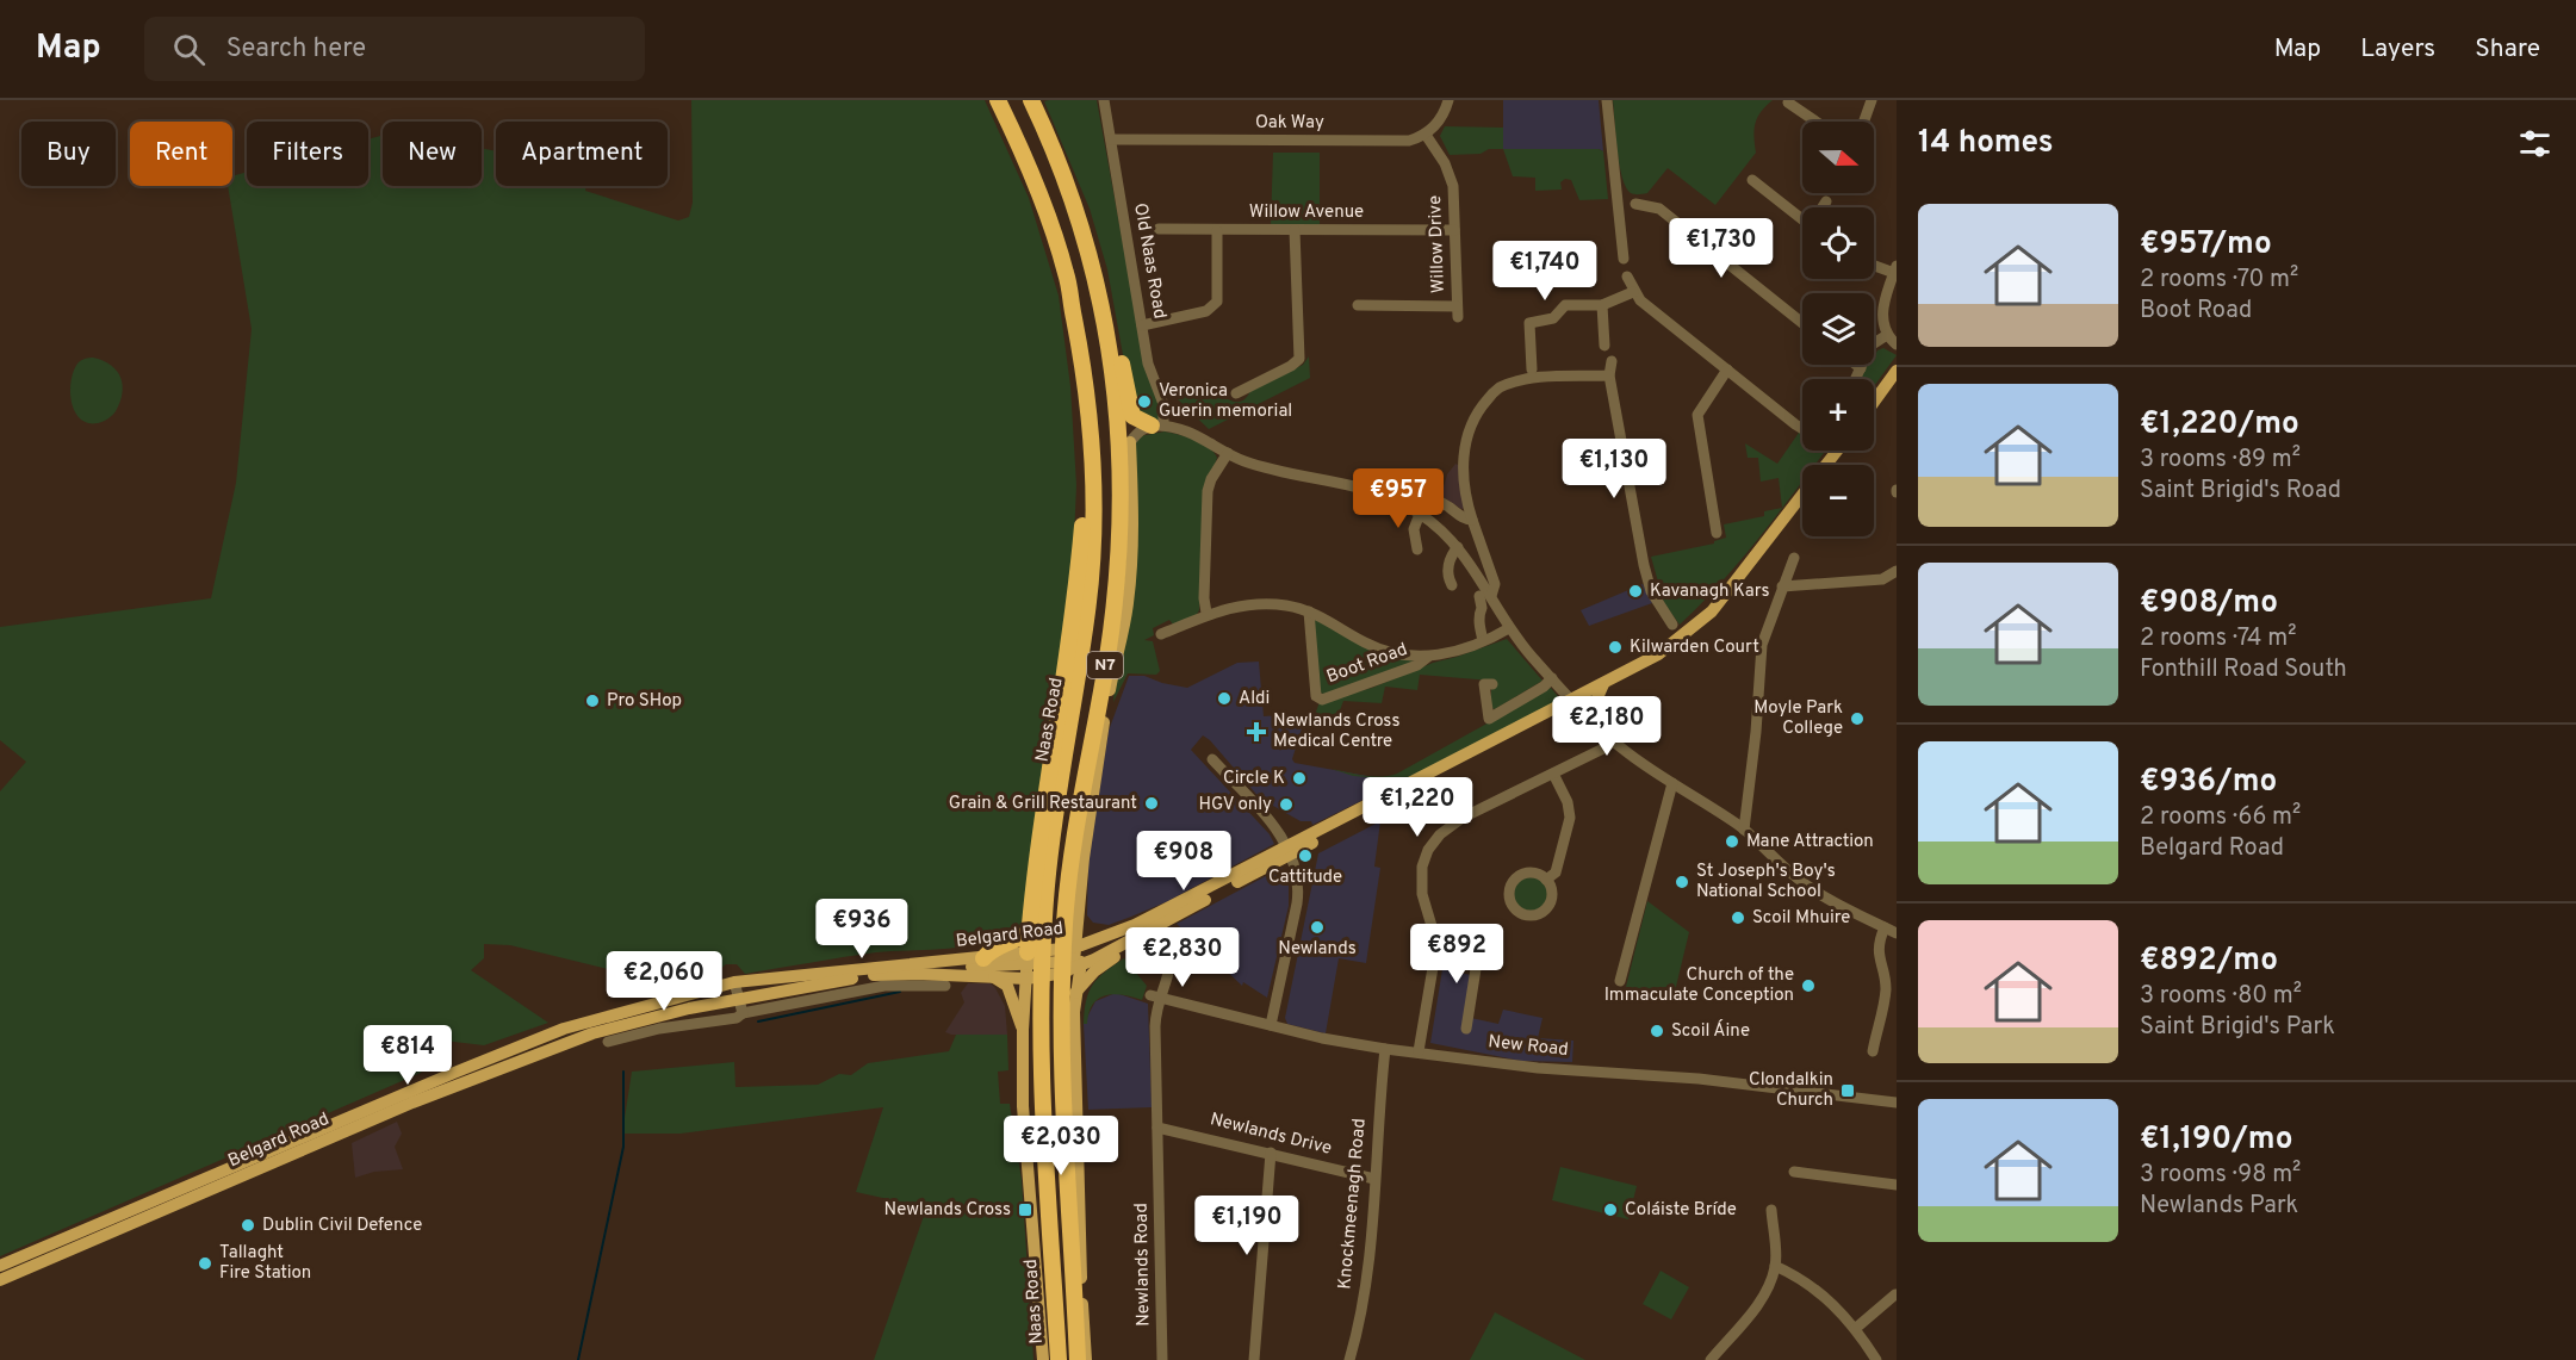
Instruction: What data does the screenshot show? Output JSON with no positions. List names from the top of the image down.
{
  "streets": {
    "highway": ["N7", "Naas Road"],
    "main road": ["Belgard Road"],
    "street": [
      "Oak Way",
      "Willow Avenue",
      "Willow Drive",
      "Old Naas Road",
      "Boot Road",
      "New Road",
      "Newlands Drive",
      "Knockmeenagh Road",
      "Newlands Road"
    ]
  },
  "crossings": [
    ["Oak Way", "Willow Drive"],
    ["Oak Way", "Old Naas Road"],
    ["Willow Avenue", "Willow Drive"],
    ["N7", "Belgard Road"],
    ["New Road", "Knockmeenagh Road"],
    ["New Road", "Newlands Road"],
    ["Newlands Drive", "Knockmeenagh Road"],
    ["Newlands Drive", "Newlands Road"]
  ],
  "places": {
    "other": [
      "Veronica Guerin memorial",
      "Kavanagh Kars",
      "Kilwarden Court",
      "Aldi",
      "Pro SHop",
      "Moyle Park College",
      "Circle K",
      "Grain & Grill Restaurant",
      "HGV only",
      "Mane Attraction",
      "Cattitude",
      "St Joseph's Boy's National School",
      "Scoil Mhuire",
      "Newlands",
      "Church of the Immaculate Conception",
      "Scoil Áine",
      "Coláiste Bríde",
      "Dublin Civil Defence",
      "Tallaght Fire Station"
    ],
    "health": ["Newlands Cross Medical Centre"],
    "transit": ["Clondalkin Church", "Newlands Cross"]
  },
  "north": "right",
  "page": {
    "header": "Map",
    "search": "Search here",
    "nav": ["Map", "Layers", "Share"],
    "heading": "14 homes",
    "map_buttons": ["+", "−"],
    "chip": [
      "Buy",
      "Rent",
      "Filters",
      "New",
      "Apartment"
    ],
    "list": [
      {
        "name": "€957/mo",
        "note": "2 rooms · 70 m² · Boot Road"
      },
      {
        "name": "€1,220/mo",
        "note": "3 rooms · 89 m² · Saint Brigid's Road"
      },
      {
        "name": "€908/mo",
        "note": "2 rooms · 74 m² · Fonthill Road South"
      },
      {
        "name": "€936/mo",
        "note": "2 rooms · 66 m² · Belgard Road"
      },
      {
        "name": "€892/mo",
        "note": "3 rooms · 80 m² · Saint Brigid's Park"
      },
      {
        "name": "€1,190/mo",
        "note": "3 rooms · 98 m² · Newlands Park"
      }
    ],
    "price": [
      "€1,730",
      "€1,740",
      "€1,130",
      "€957",
      "€2,180",
      "€1,220",
      "€908",
      "€936",
      "€892",
      "€2,830",
      "€2,060",
      "€814",
      "€2,030",
      "€1,190"
    ]
  }
}
